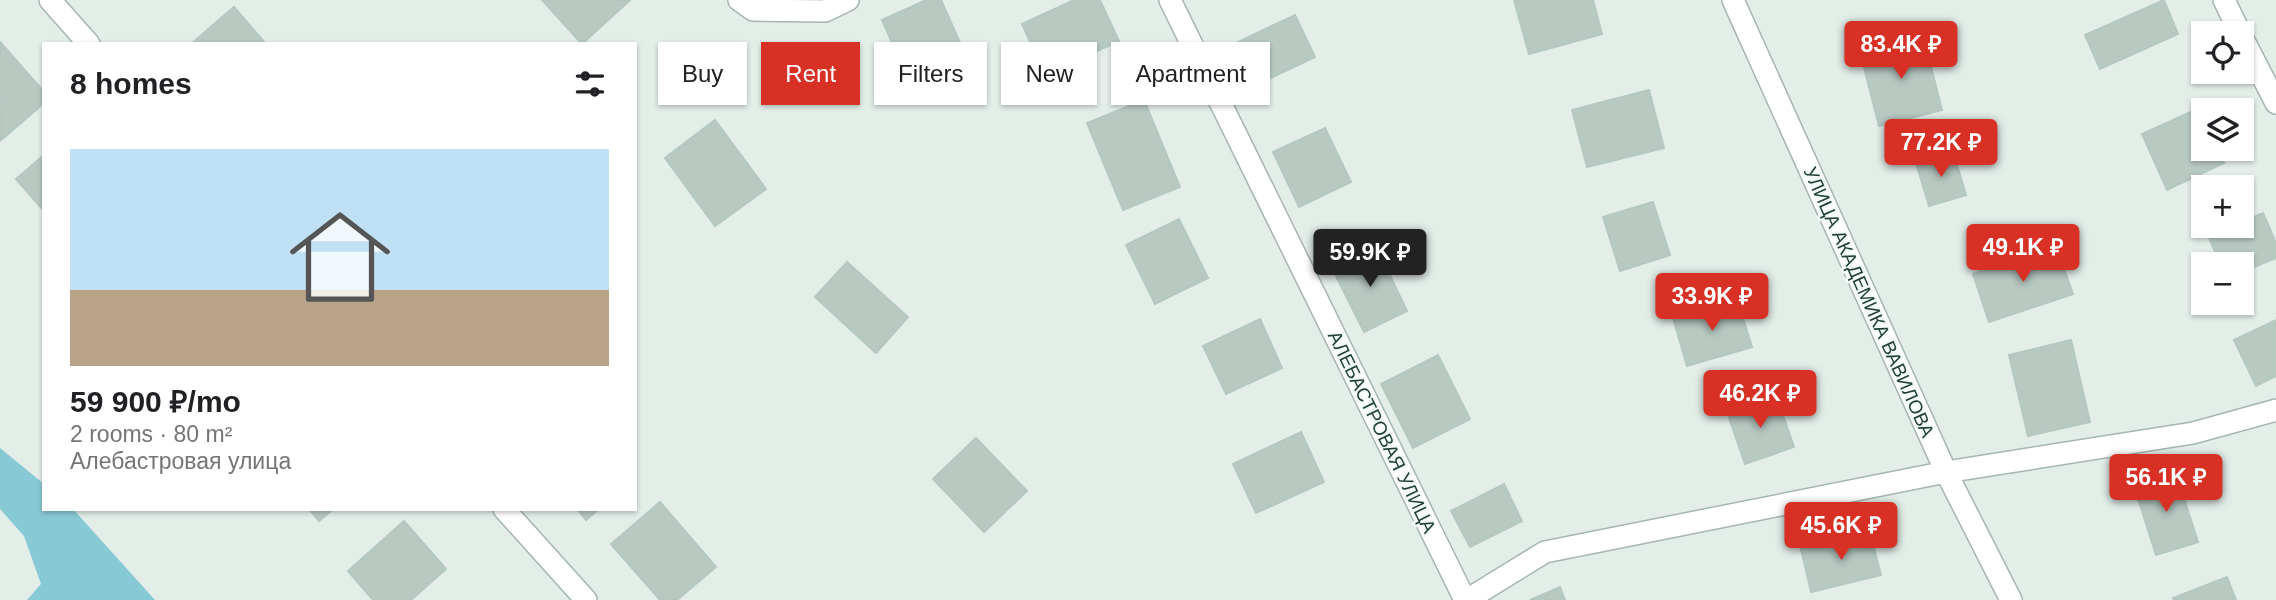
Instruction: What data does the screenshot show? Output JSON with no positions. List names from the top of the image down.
{
  "streets": {
    "street": ["УЛИЦА АКАДЕМИКА ВАВИЛОВА", "АЛЕБАСТРОВАЯ УЛИЦА"]
  },
  "page": {
    "map_buttons": ["+", "−"],
    "price": [
      "83.4K ₽",
      "77.2K ₽",
      "49.1K ₽",
      "59.9K ₽",
      "33.9K ₽",
      "46.2K ₽",
      "56.1K ₽",
      "45.6K ₽"
    ],
    "chip": [
      "Buy",
      "Rent",
      "Filters",
      "New",
      "Apartment"
    ],
    "heading": "8 homes",
    "list": [
      {
        "name": "59 900 ₽/mo",
        "note": "2 rooms · 80 m² · Алебастровая улица"
      }
    ]
  }
}
